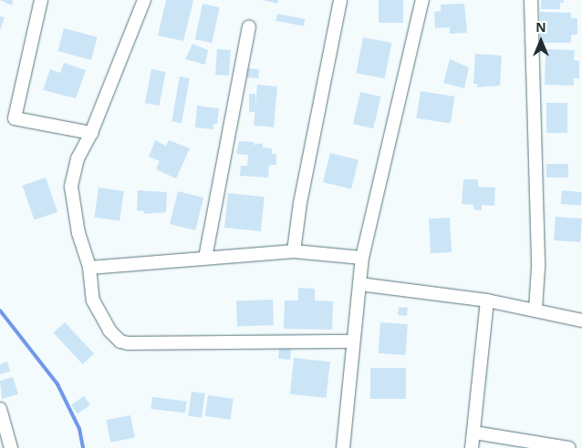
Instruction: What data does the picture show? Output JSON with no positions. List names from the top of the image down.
{
  "north": "top"
}
